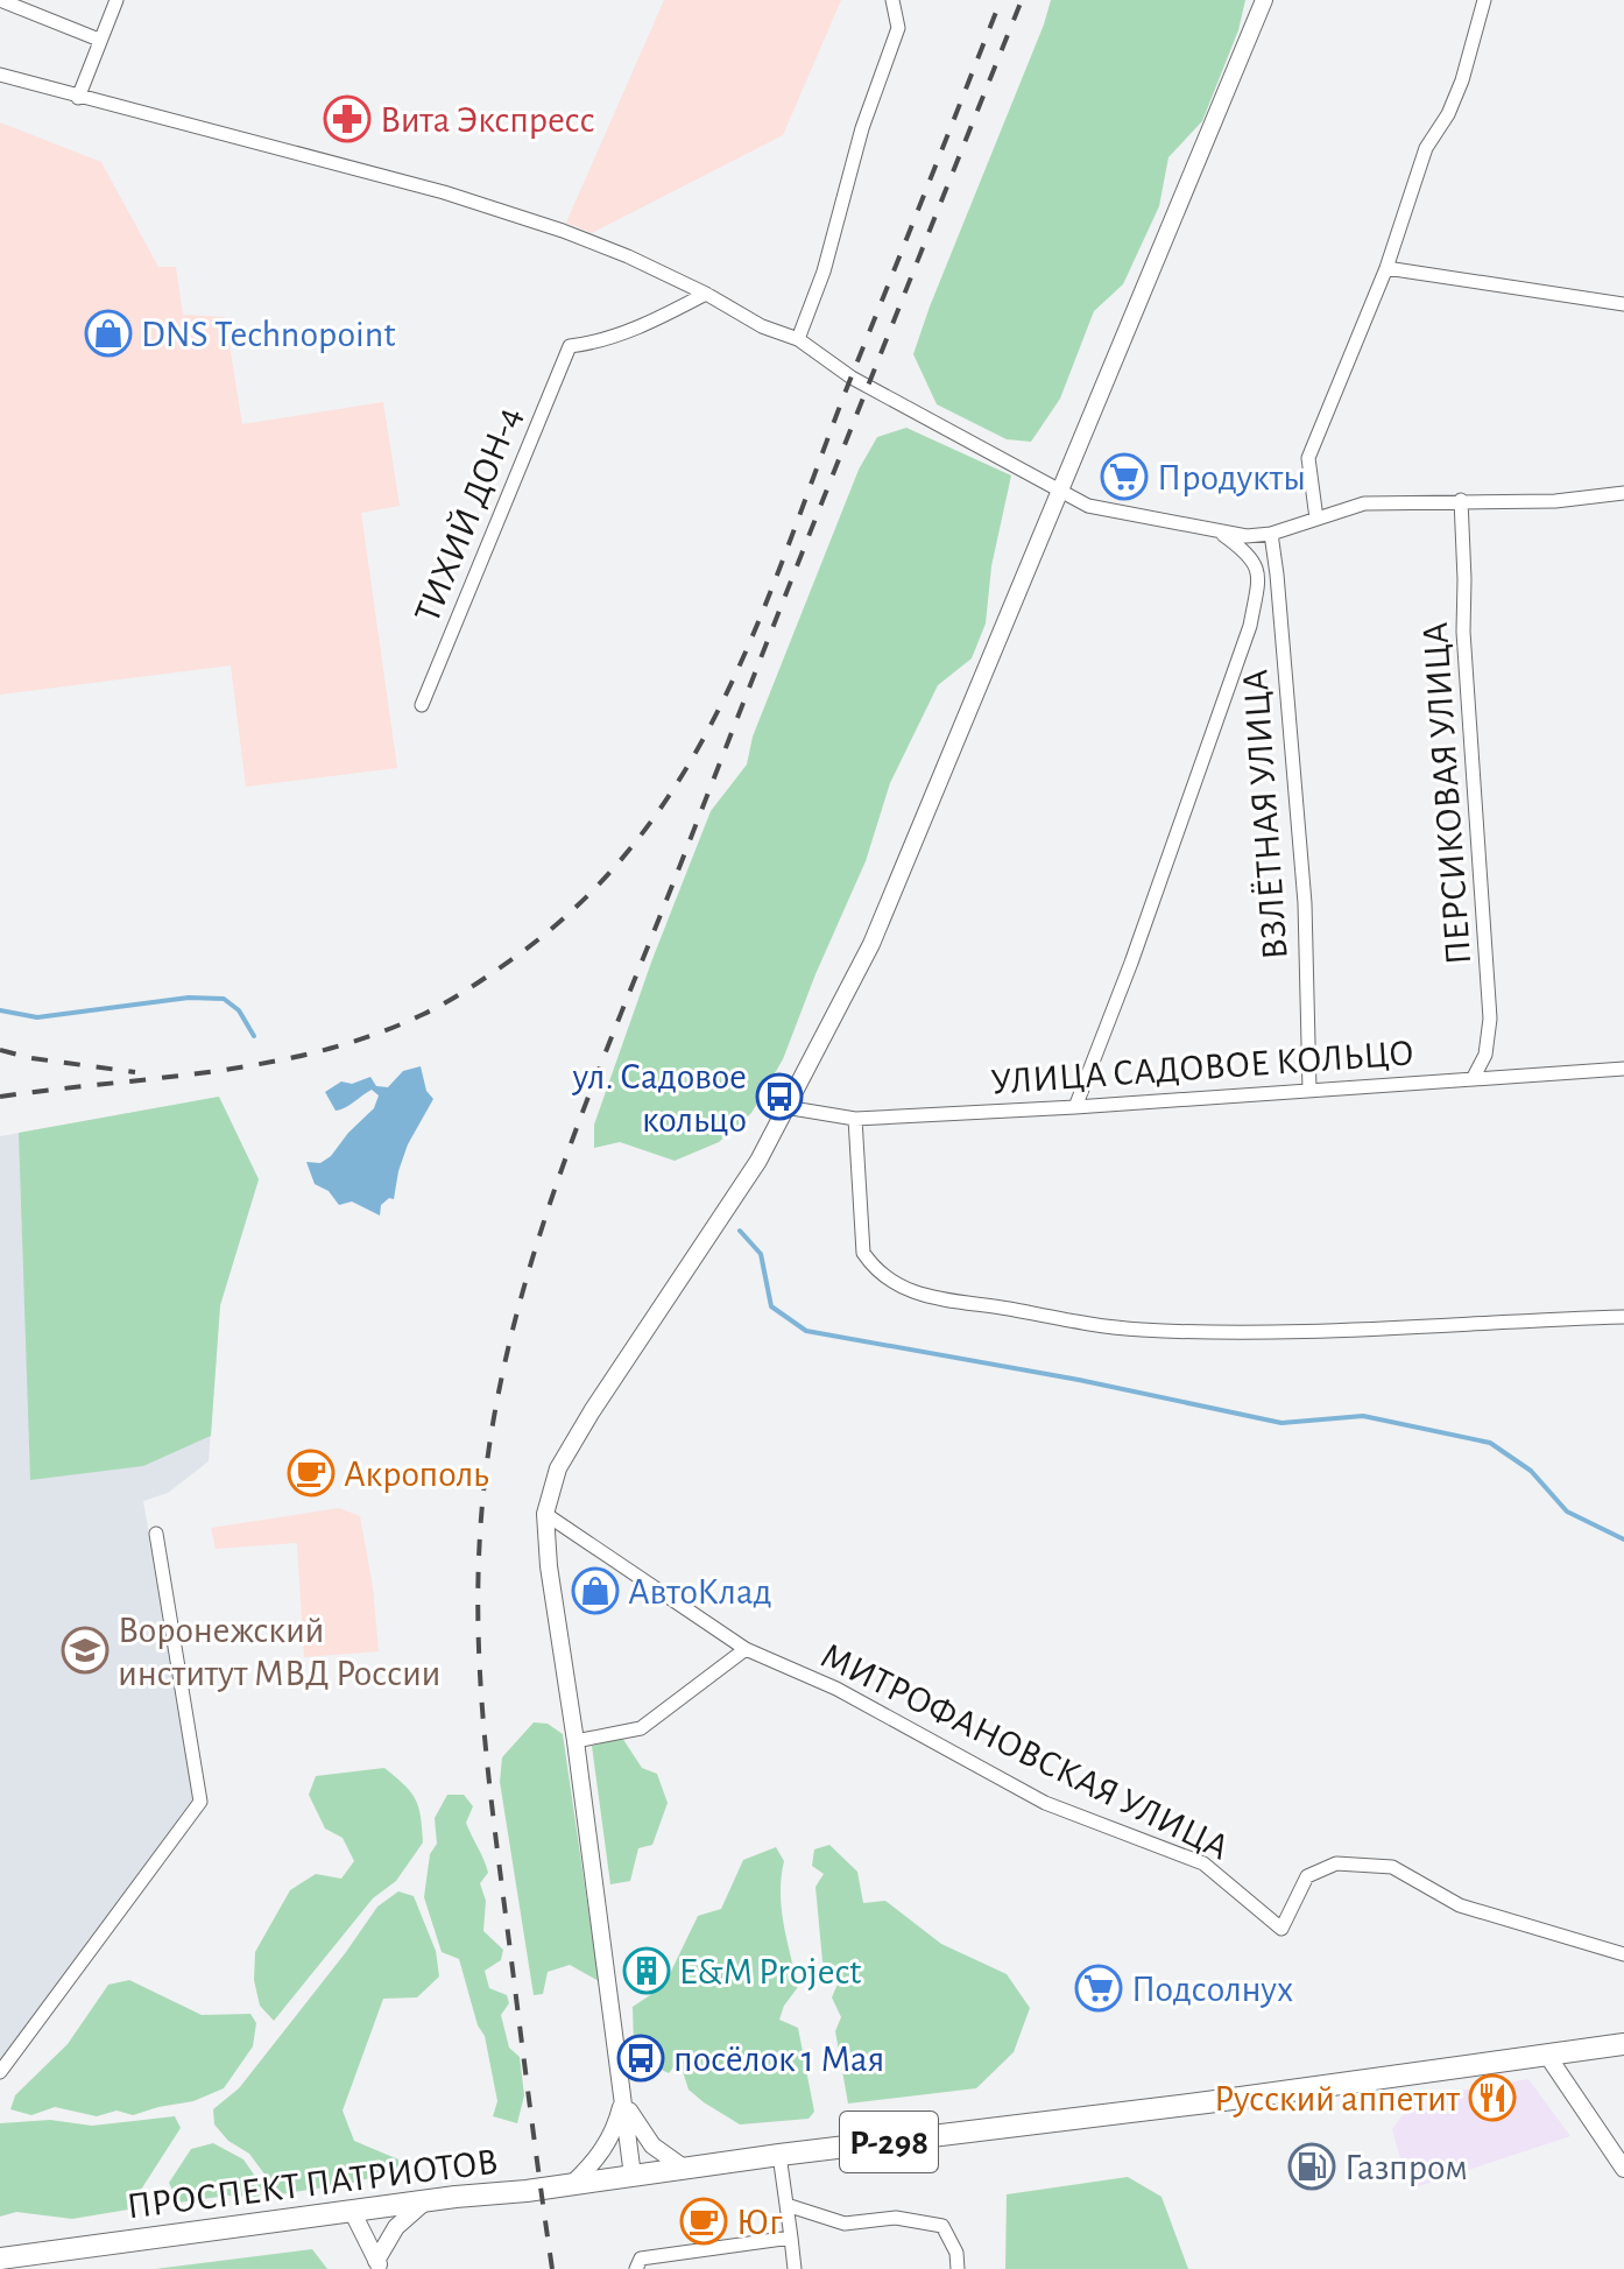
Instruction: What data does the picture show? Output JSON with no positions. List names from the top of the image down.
{
  "streets": {
    "highway": ["Р-298", "ПРОСПЕКТ ПАТРИОТОВ"],
    "street": [
      "ТИХИЙ ДОН-4",
      "ПЕРСИКОВАЯ УЛИЦА",
      "ВЗЛЁТНАЯ УЛИЦА",
      "УЛИЦА САДОВОЕ КОЛЬЦО",
      "МИТРОФАНОВСКАЯ УЛИЦА"
    ]
  },
  "crossings": [
    ["ПЕРСИКОВАЯ УЛИЦА", "УЛИЦА САДОВОЕ КОЛЬЦО"],
    ["ВЗЛЁТНАЯ УЛИЦА", "УЛИЦА САДОВОЕ КОЛЬЦО"],
    ["Р-298", "ПРОСПЕКТ ПАТРИОТОВ"]
  ],
  "places": {
    "pharmacy": ["Вита Экспресс"],
    "shop": ["DNS Technopoint", "АвтоКлад"],
    "supermarket": ["Продукты", "Подсолнух"],
    "bus stop": ["ул. Садовое кольцо", "посёлок 1 Мая"],
    "cafe": ["Акрополь", "Юг"],
    "school or university": ["Воронежский институт МВД России"],
    "building": ["E&M Project"],
    "restaurant": ["Русский аппетит"],
    "fuel station": ["Газпром"]
  }
}
